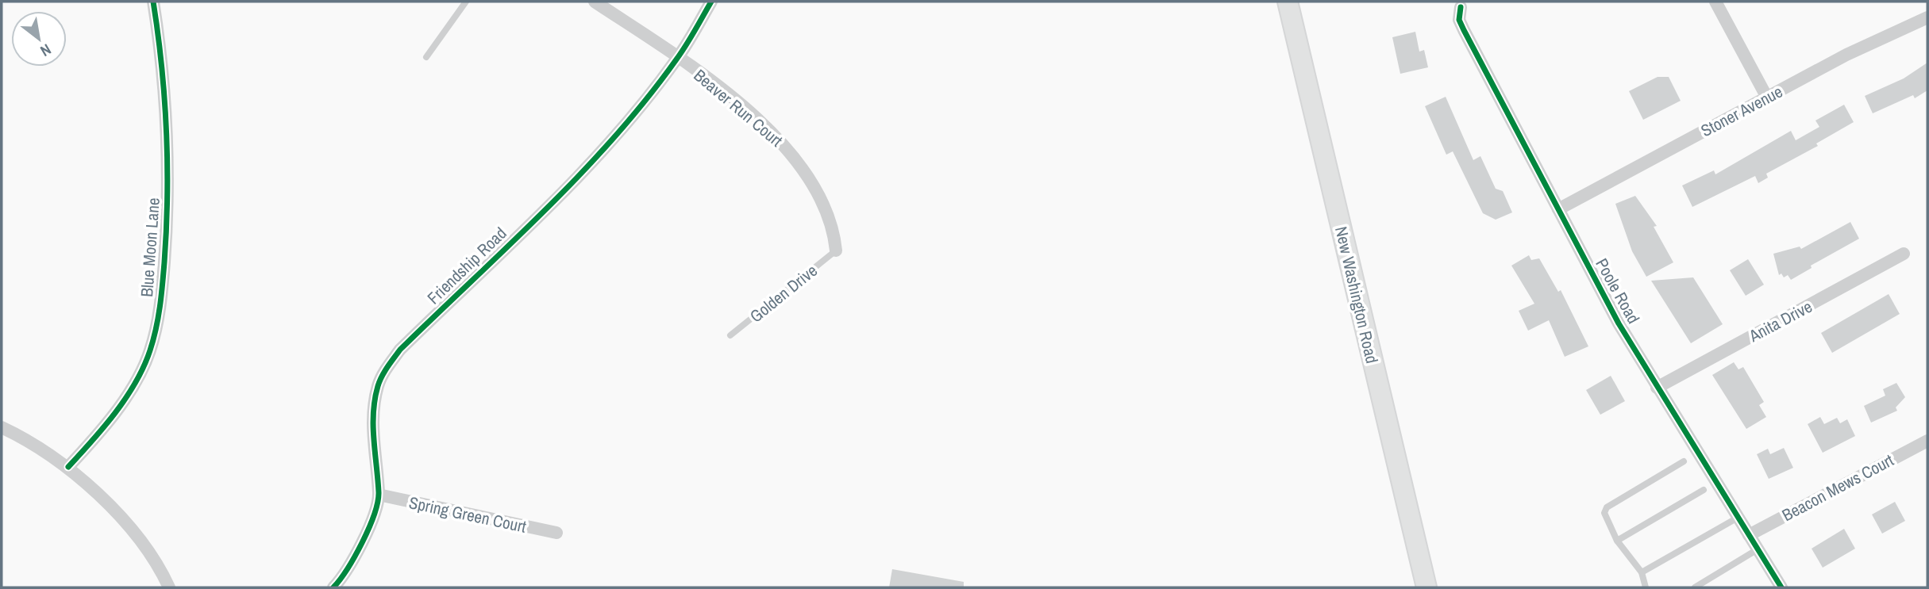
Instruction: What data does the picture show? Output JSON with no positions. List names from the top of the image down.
{
  "streets": {
    "main road": ["New Washington Road"],
    "street": [
      "Beaver Run Court",
      "Stoner Avenue",
      "Blue Moon Lane",
      "Friendship Road",
      "Poole Road",
      "Anita Drive",
      "Beacon Mews Court",
      "Spring Green Court"
    ],
    "lane": ["Golden Drive"]
  },
  "crossings": [
    ["Beaver Run Court", "Friendship Road"],
    ["Beaver Run Court", "Golden Drive"],
    ["Stoner Avenue", "Poole Road"],
    ["Friendship Road", "Spring Green Court"],
    ["Poole Road", "Anita Drive"],
    ["Poole Road", "Beacon Mews Court"]
  ],
  "north": "bottom right"
}
